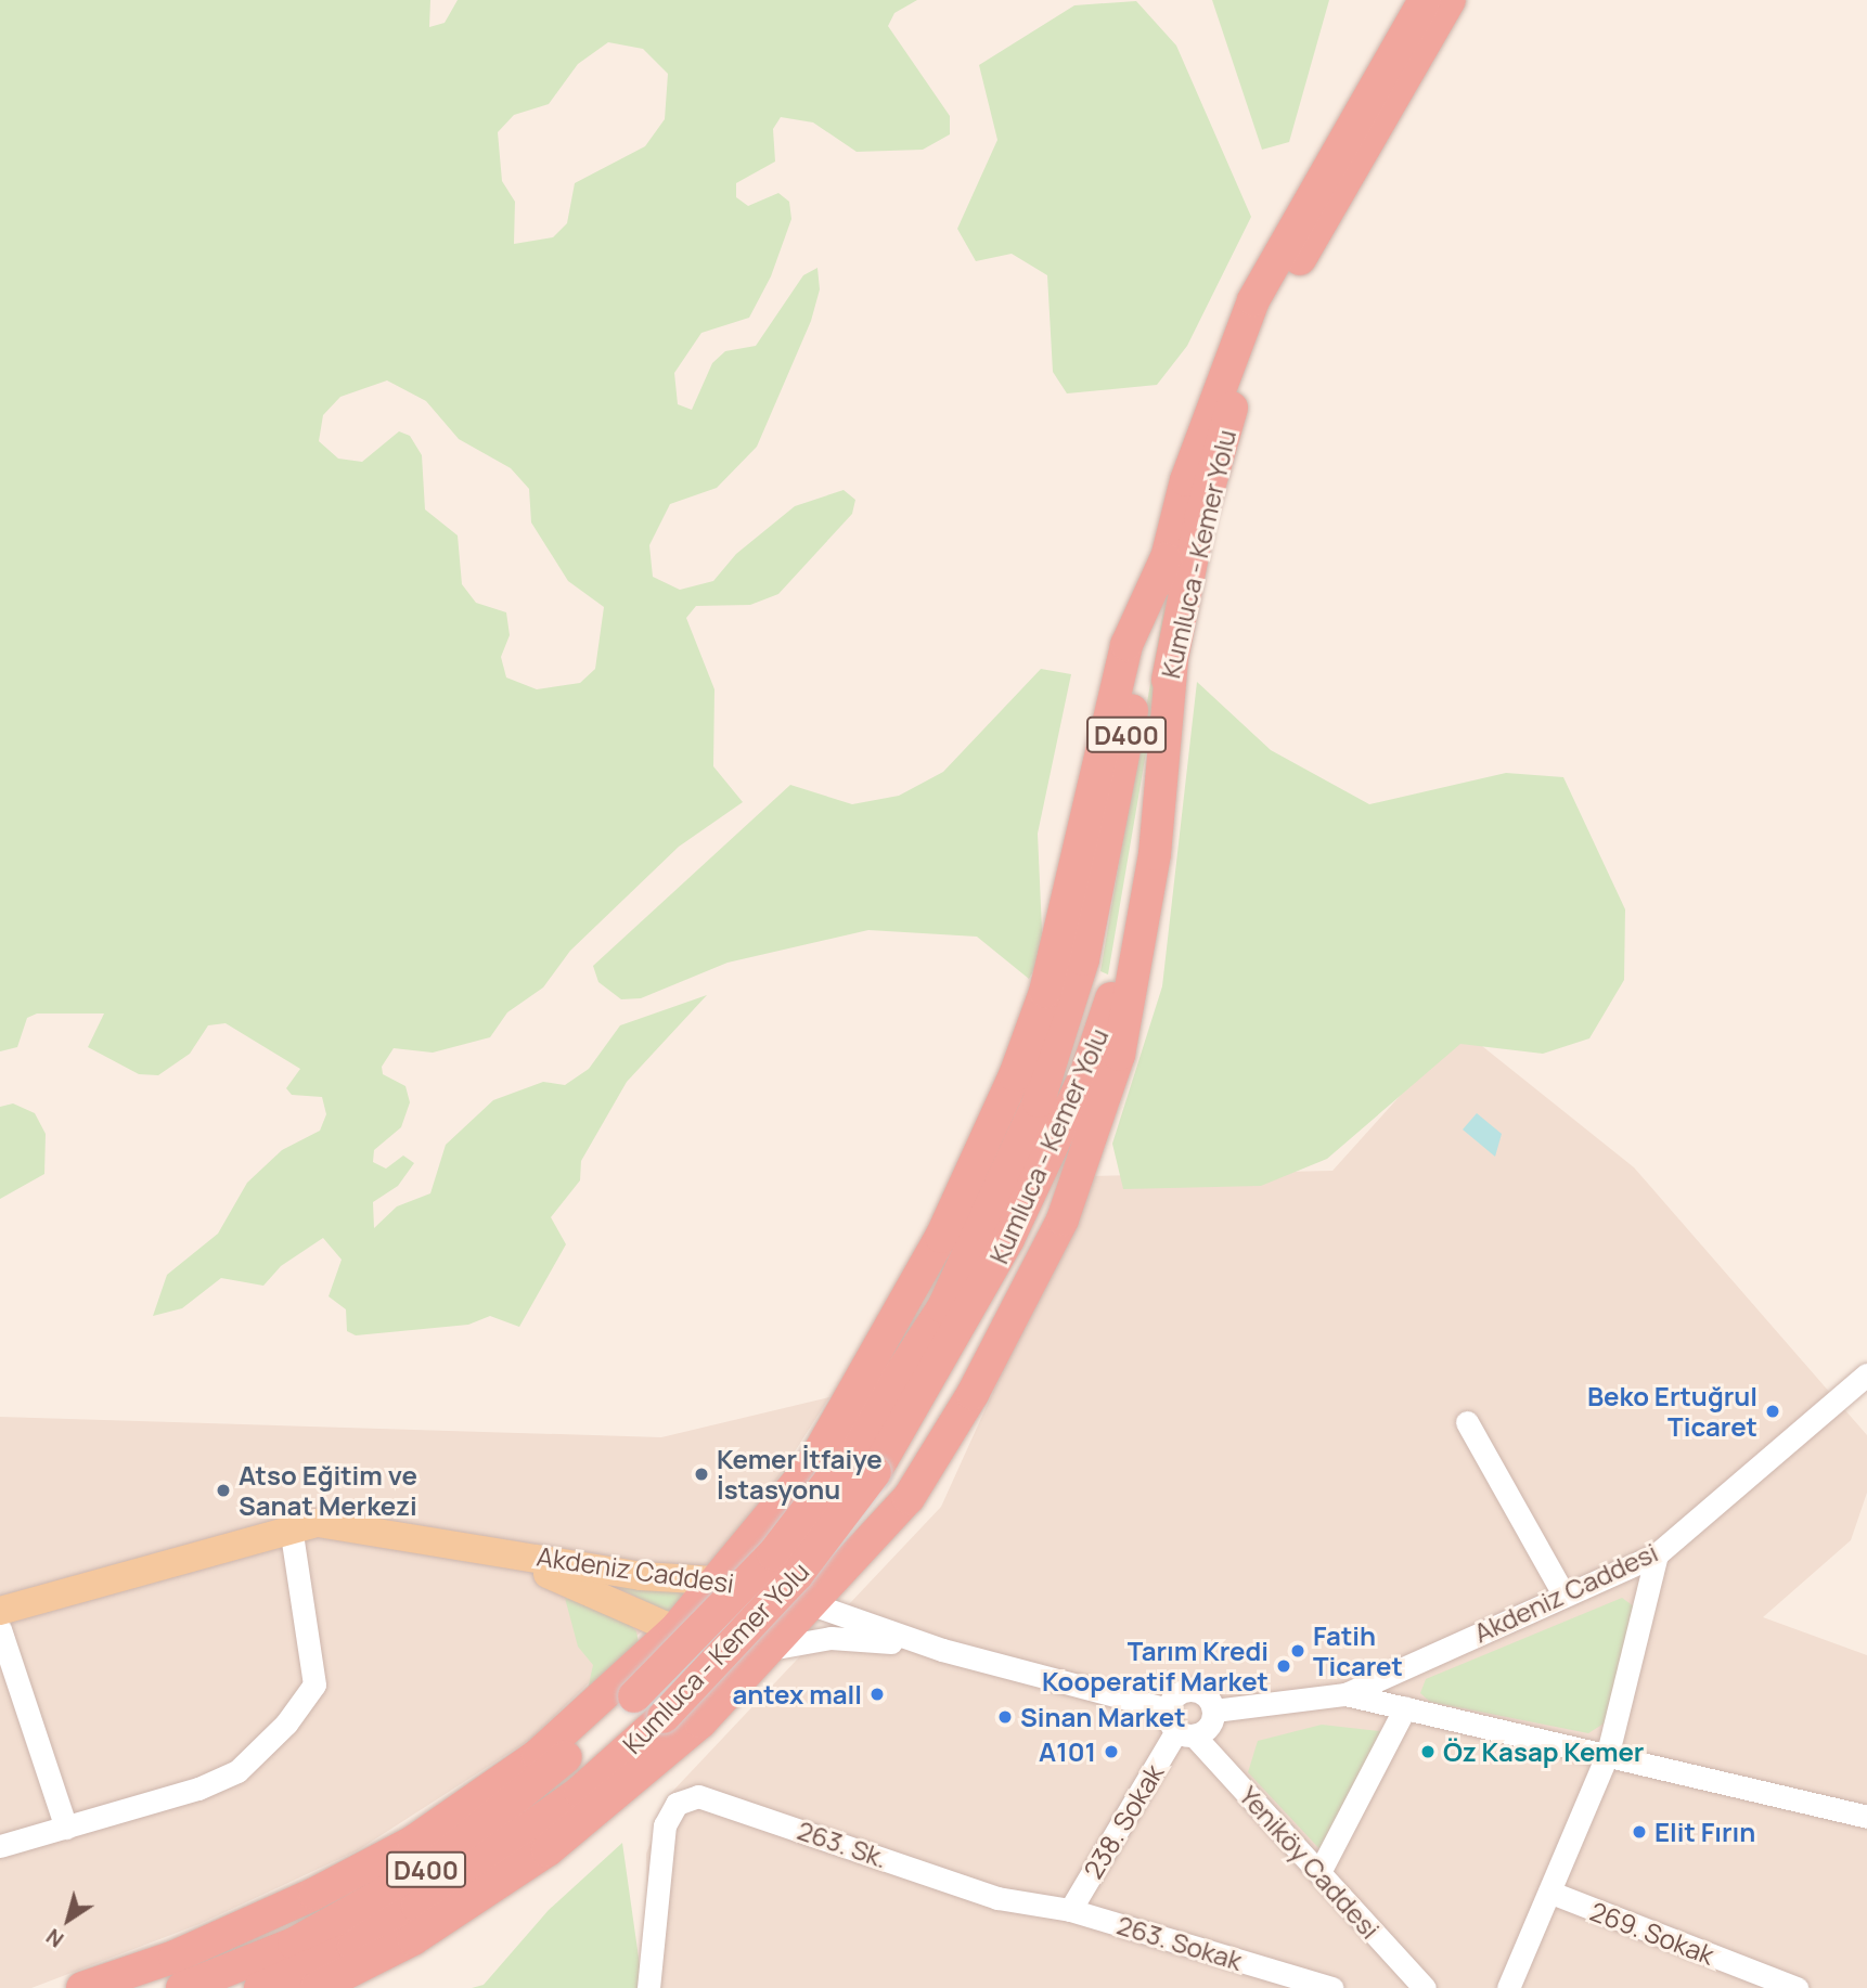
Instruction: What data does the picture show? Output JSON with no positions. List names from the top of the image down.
{
  "streets": {
    "highway": ["Kumluca - Kemer Yolu", "D400"],
    "main road": ["Akdeniz Caddesi"],
    "street": [
      "238. Sokak",
      "263. Sk.",
      "Yeniköy Caddesi",
      "269. Sokak",
      "263. Sokak"
    ]
  },
  "crossings": [
    ["Kumluca - Kemer Yolu", "Akdeniz Caddesi"],
    ["Akdeniz Caddesi", "238. Sokak"],
    ["Akdeniz Caddesi", "Yeniköy Caddesi"],
    ["238. Sokak", "263. Sk."],
    ["238. Sokak", "Yeniköy Caddesi"],
    ["238. Sokak", "263. Sokak"],
    ["263. Sk.", "263. Sokak"]
  ],
  "places": [
    "Beko Ertuğrul Ticaret",
    "Kemer İtfaiye İstasyonu",
    "Atso Eğitim ve Sanat Merkezi",
    "Fatih Ticaret",
    "Tarım Kredi Kooperatif Market",
    "antex mall",
    "Sinan Market",
    "A101",
    "Öz Kasap Kemer",
    "Elit Fırın"
  ],
  "north": "bottom left"
}
